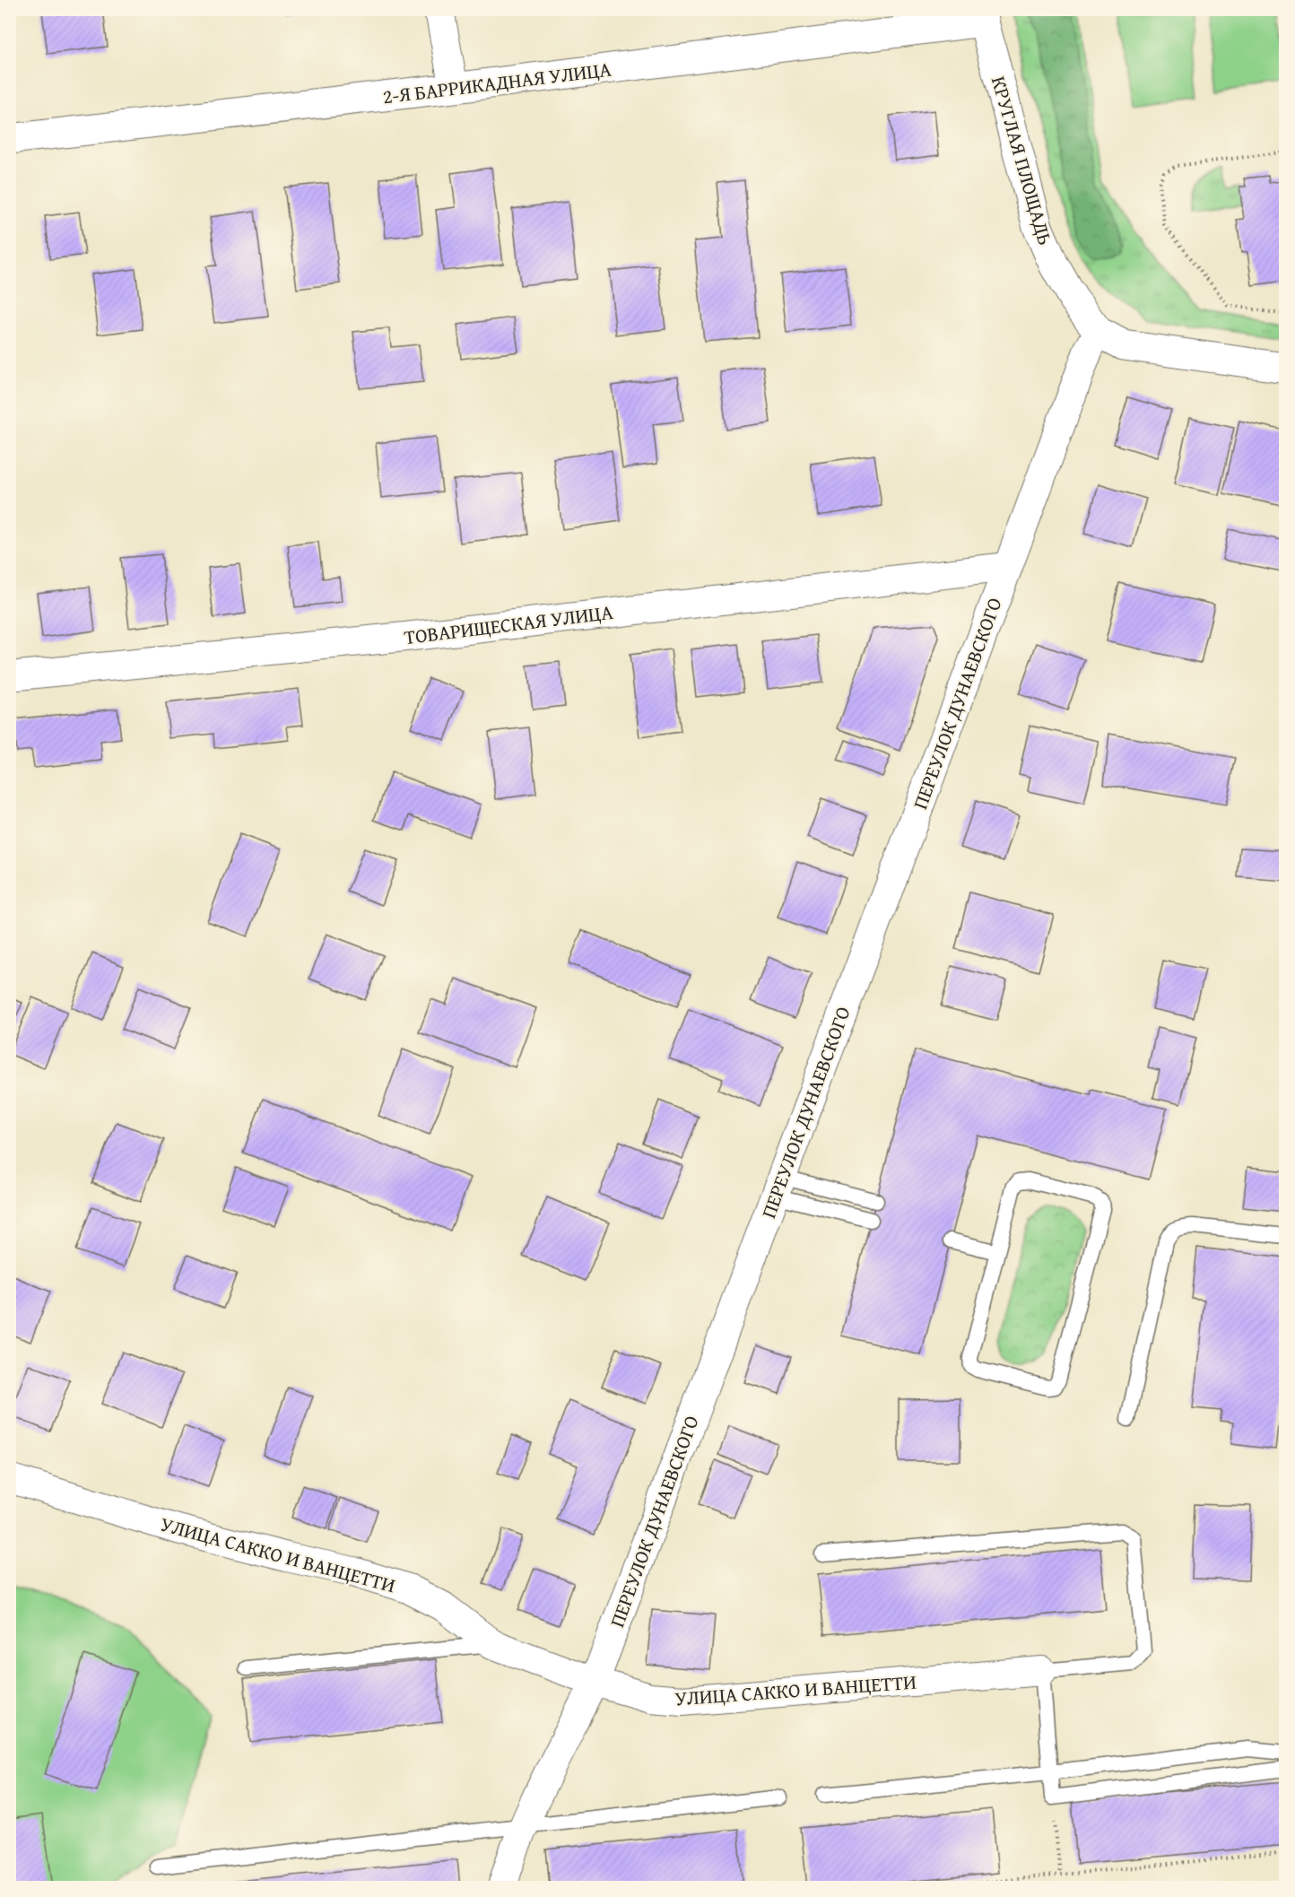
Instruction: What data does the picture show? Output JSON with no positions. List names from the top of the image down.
{
  "streets": {
    "street": [
      "2-Я БАРРИКАДНАЯ УЛИЦА",
      "КРУГЛАЯ ПЛОЩАДЬ",
      "ТОВАРИЩЕСКАЯ УЛИЦА",
      "ПЕРЕУЛОК ДУНАЕВСКОГО",
      "УЛИЦА САККО И ВАНЦЕТТИ"
    ]
  },
  "crossings": [
    ["2-Я БАРРИКАДНАЯ УЛИЦА", "КРУГЛАЯ ПЛОЩАДЬ"],
    ["КРУГЛАЯ ПЛОЩАДЬ", "ПЕРЕУЛОК ДУНАЕВСКОГО"],
    ["ТОВАРИЩЕСКАЯ УЛИЦА", "ПЕРЕУЛОК ДУНАЕВСКОГО"],
    ["ПЕРЕУЛОК ДУНАЕВСКОГО", "УЛИЦА САККО И ВАНЦЕТТИ"]
  ]
}
